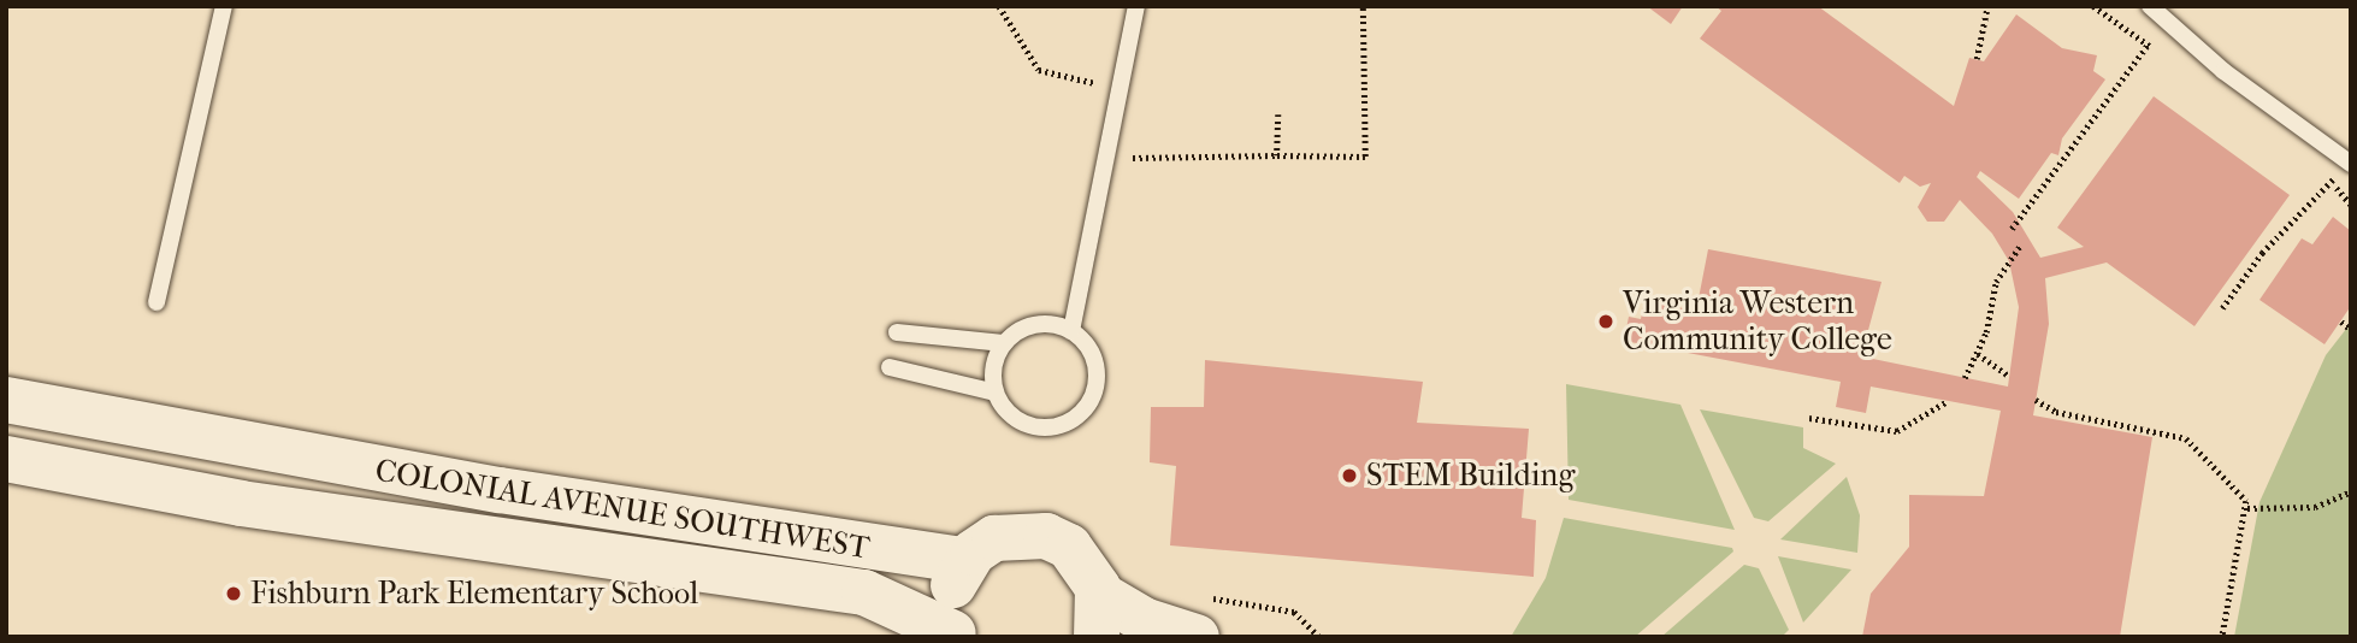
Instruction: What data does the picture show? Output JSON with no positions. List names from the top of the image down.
{
  "streets": {
    "main road": ["COLONIAL AVENUE SOUTHWEST"]
  },
  "places": ["Virginia Western Community College", "STEM Building", "Fishburn Park Elementary School"]
}
